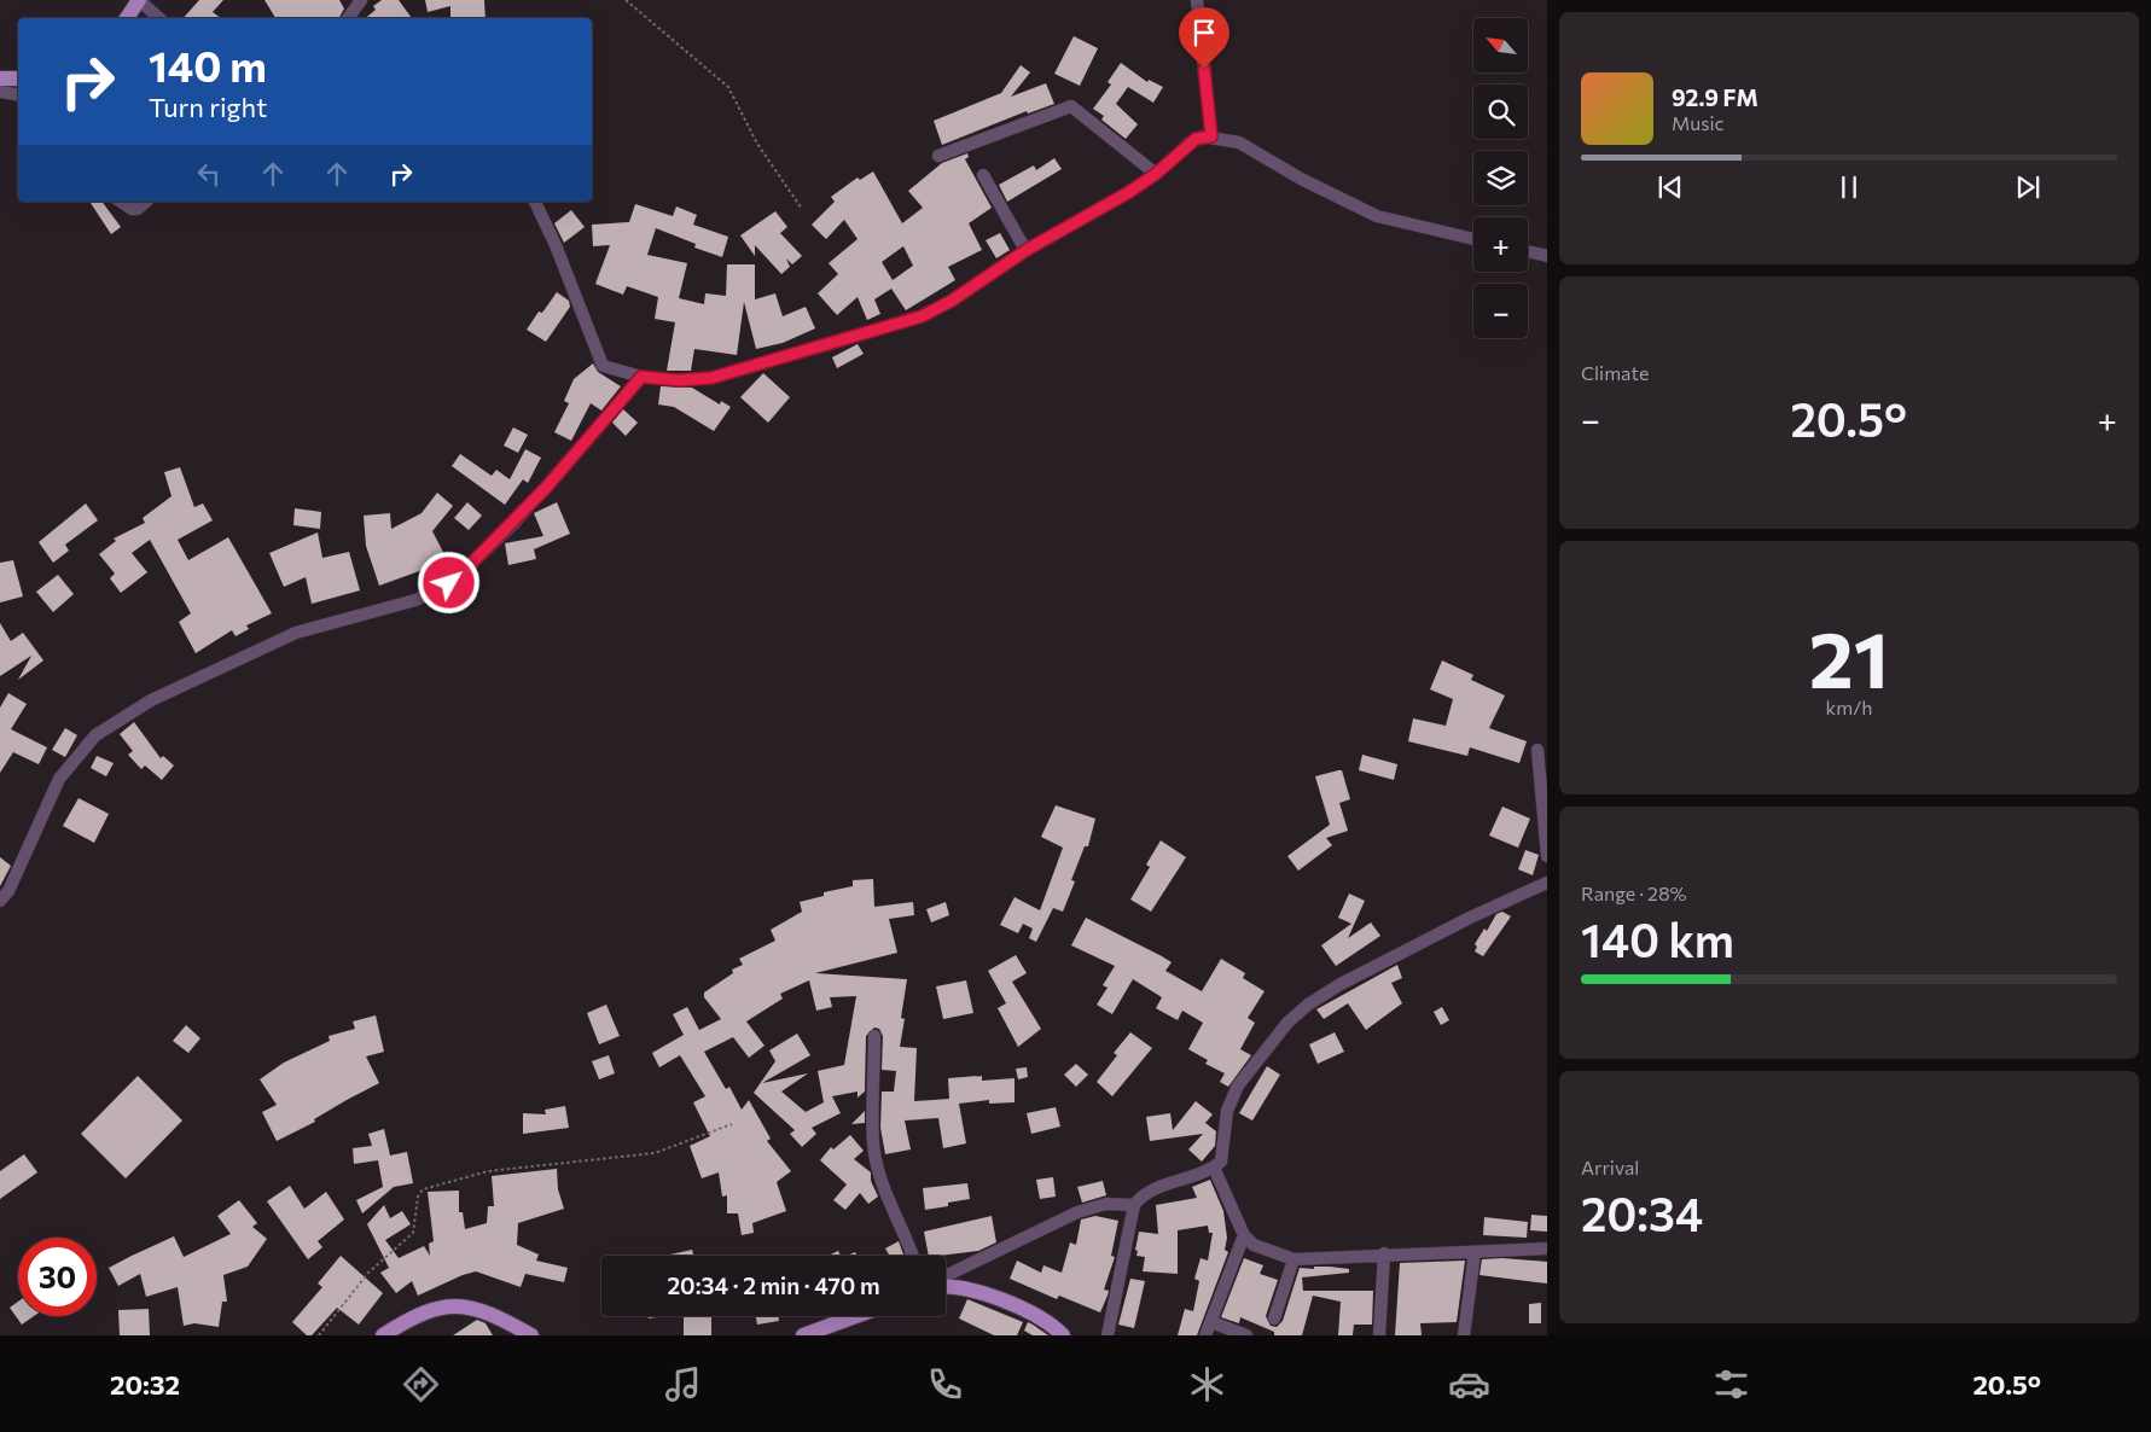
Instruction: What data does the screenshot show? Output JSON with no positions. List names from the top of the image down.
{
  "north": "top left",
  "page": {
    "map_buttons": ["+", "−"],
    "turn": ["140 m", "Turn right"],
    "song": ["92.9 FM", "Music"],
    "tile": [
      "Climate",
      ["21", "km/h"],
      ["Range · 28%", "140 km"],
      ["Arrival", "20:34"]
    ],
    "heat": ["−", "20.5°", "+"],
    "limit": "30",
    "trip": "20:34 · 2 min · 470 m",
    "tabs": ["20:32", "20.5°"]
  }
}
